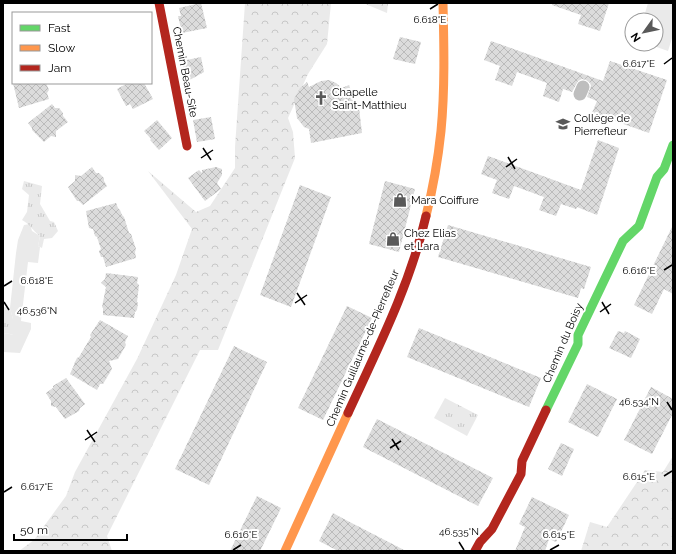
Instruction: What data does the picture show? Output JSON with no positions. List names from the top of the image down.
{
  "streets": {
    "street": ["Chemin Beau-Site", "Chemin du Boisy", "Chemin Guillaume-de-Pierrefleur"]
  },
  "places": {
    "church": ["Chapelle Saint-Matthieu"],
    "school or university": ["Collège de Pierrefleur"],
    "shop": ["Mara Coiffure", "Chez Elias et Lara"]
  },
  "legend": ["Fast", "Slow", "Jam"],
  "scale_bar": "50 m",
  "north": "bottom left",
  "coordinates": [
    "6.618°E",
    "6.617°E",
    "6.616°E",
    "46.536°N",
    "46.534°N",
    "6.615°E",
    "46.535°N"
  ]
}
